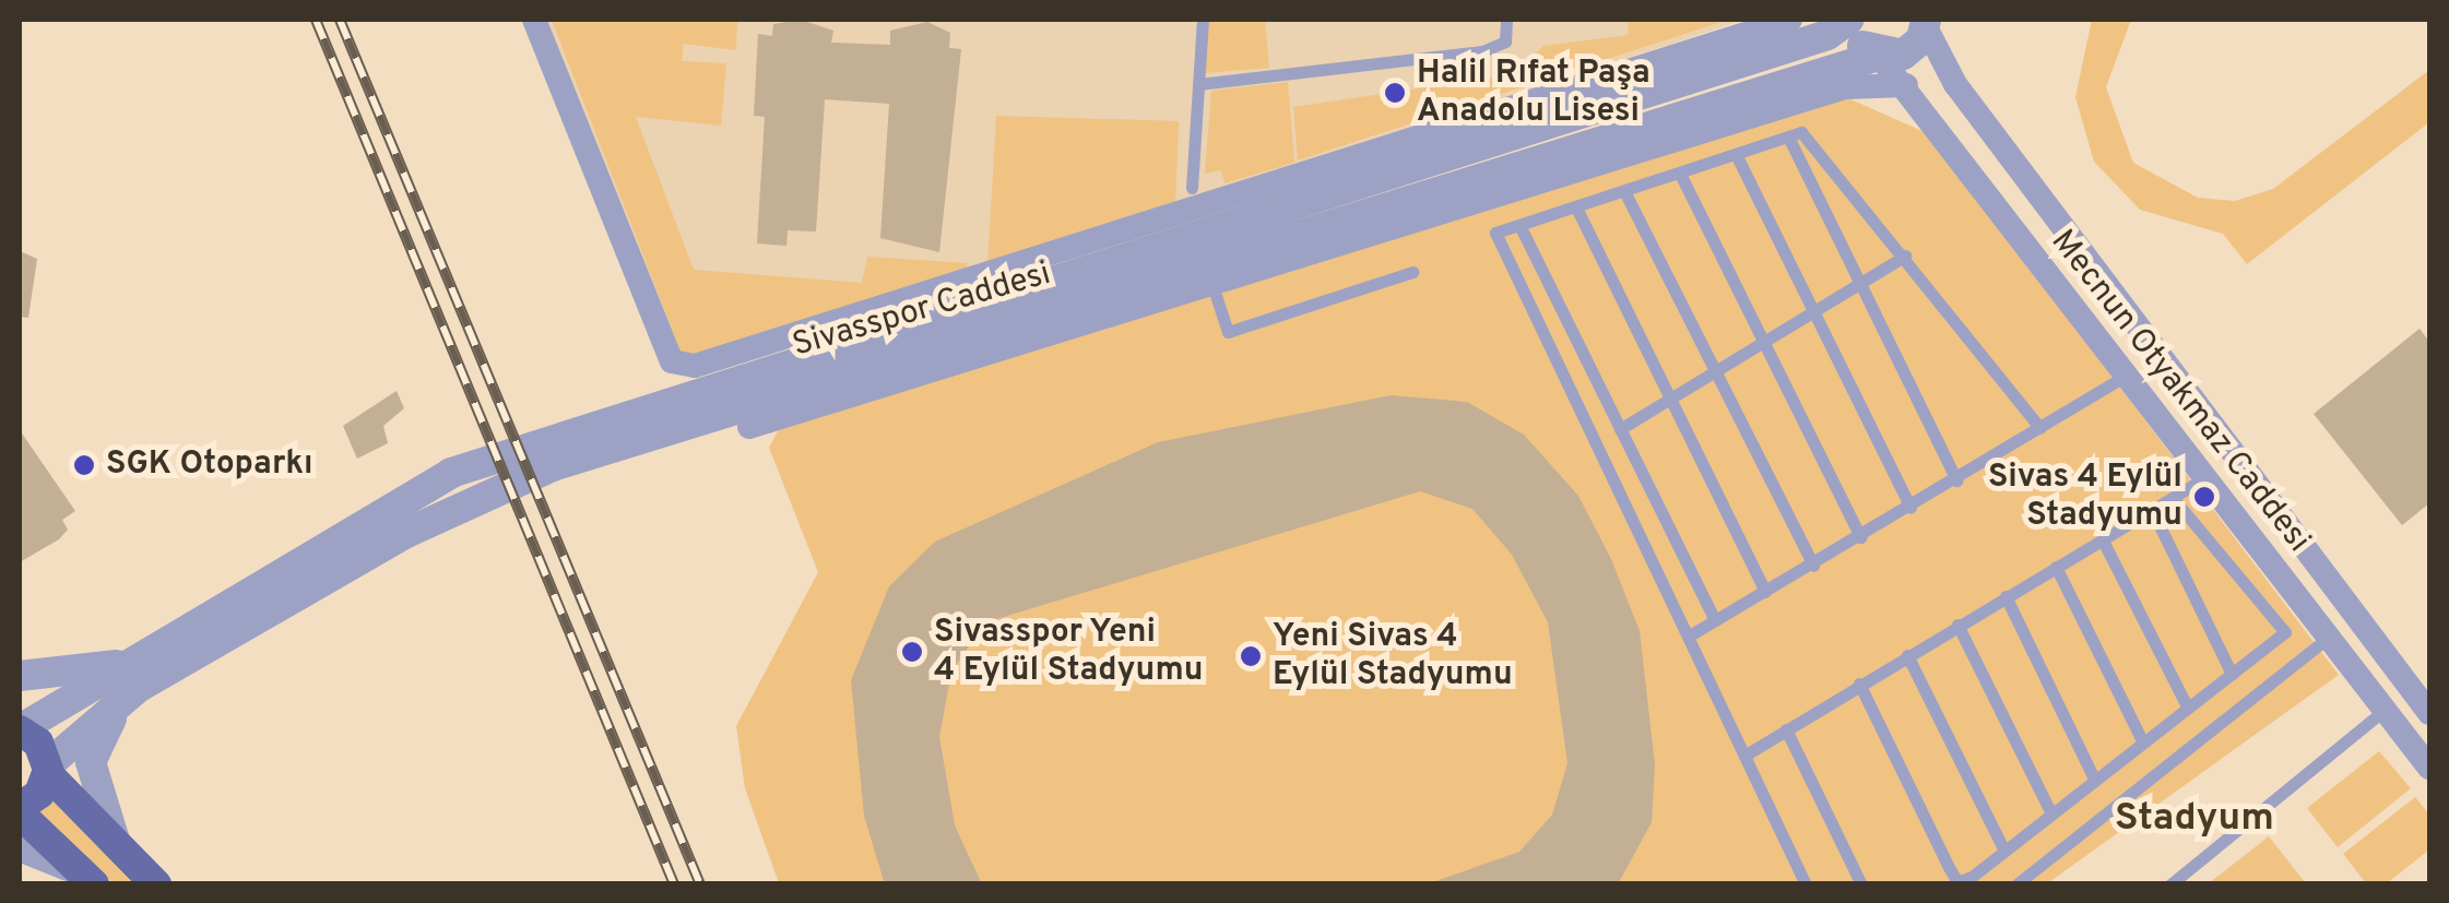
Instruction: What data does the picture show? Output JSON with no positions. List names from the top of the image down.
{
  "streets": {
    "street": ["Sivasspor Caddesi", "Mecnun Otyakmaz Caddesi"]
  },
  "crossings": [
    ["Sivasspor Caddesi", "Mecnun Otyakmaz Caddesi"]
  ],
  "districts": ["Stadyum"],
  "places": [
    "Halil Rıfat Paşa Anadolu Lisesi",
    "SGK Otoparkı",
    "Sivas 4 Eylül Stadyumu",
    "Sivasspor Yeni 4 Eylül Stadyumu",
    "Yeni Sivas 4 Eylül Stadyumu"
  ]
}
